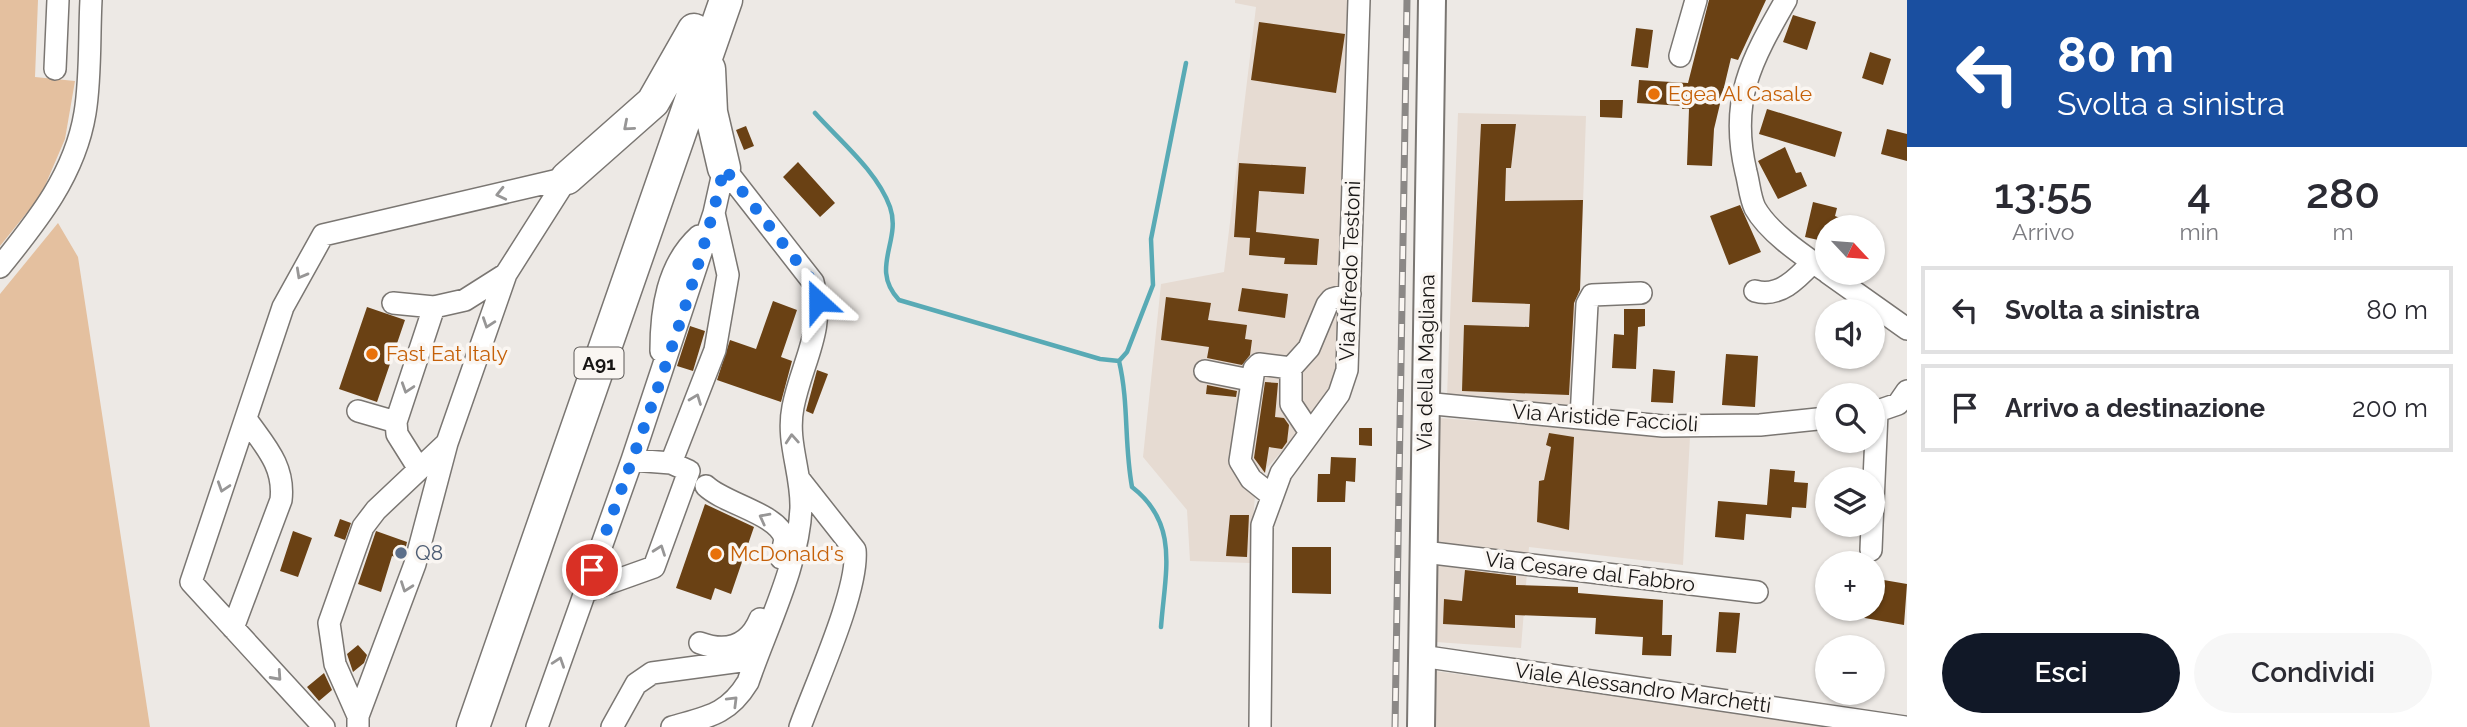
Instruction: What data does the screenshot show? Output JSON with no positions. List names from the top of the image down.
{
  "streets": {
    "highway": ["A91"],
    "main road": ["Via della Magliana"],
    "street": [
      "Via Alfredo Testoni",
      "Via Aristide Faccioli",
      "Via Cesare dal Fabbro",
      "Viale Alessandro Marchetti"
    ]
  },
  "crossings": [
    ["Via della Magliana", "Via Aristide Faccioli"],
    ["Via della Magliana", "Via Cesare dal Fabbro"],
    ["Via della Magliana", "Viale Alessandro Marchetti"]
  ],
  "places": [
    "Egea Al Casale",
    "Fast Eat Italy",
    "Q8",
    "McDonald's"
  ],
  "north": "bottom right",
  "page": {
    "turn": ["80 m", "Svolta a sinistra"],
    "eta": [
      "13:55",
      "Arrivo",
      "4",
      "min",
      "280",
      "m"
    ],
    "map_buttons": ["+", "−"],
    "list": [
      {
        "name": "Svolta a sinistra",
        "value": "80 m"
      },
      {
        "name": "Arrivo a destinazione",
        "value": "200 m"
      }
    ],
    "buttons": ["Esci", "Condividi"]
  }
}
